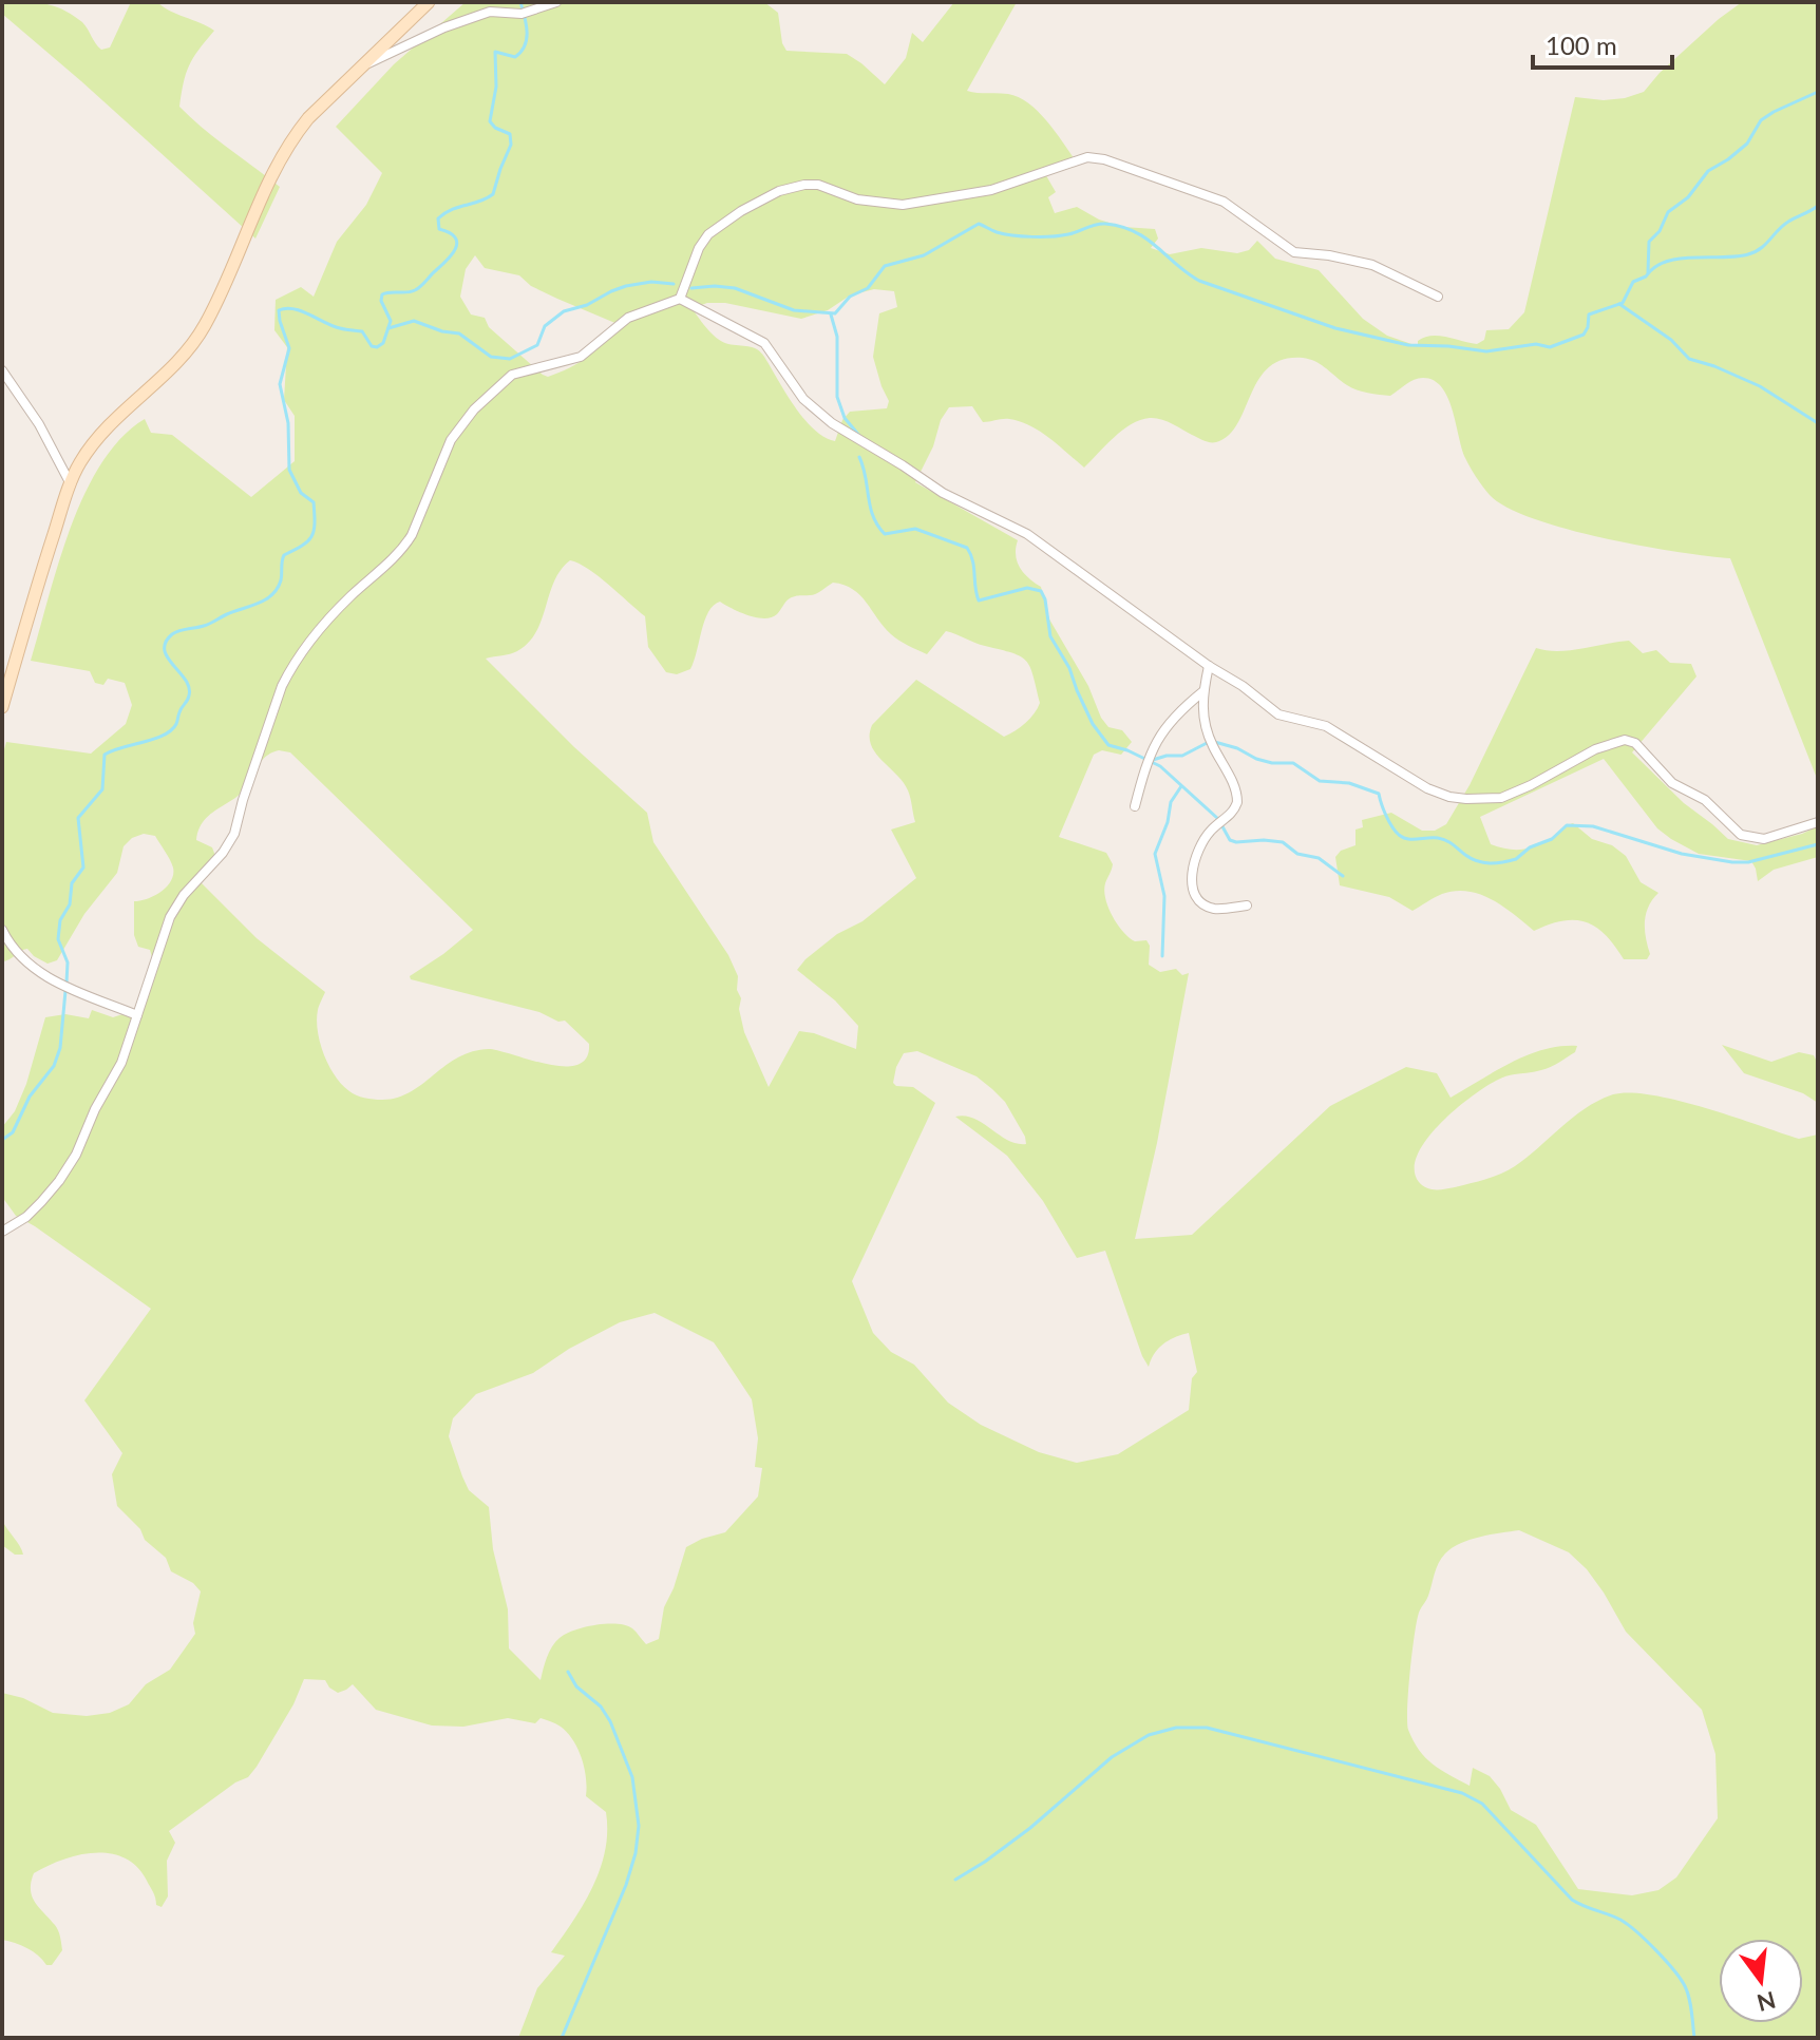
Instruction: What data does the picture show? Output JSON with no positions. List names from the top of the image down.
{
  "scale_bar": "100 m",
  "north": "bottom"
}
